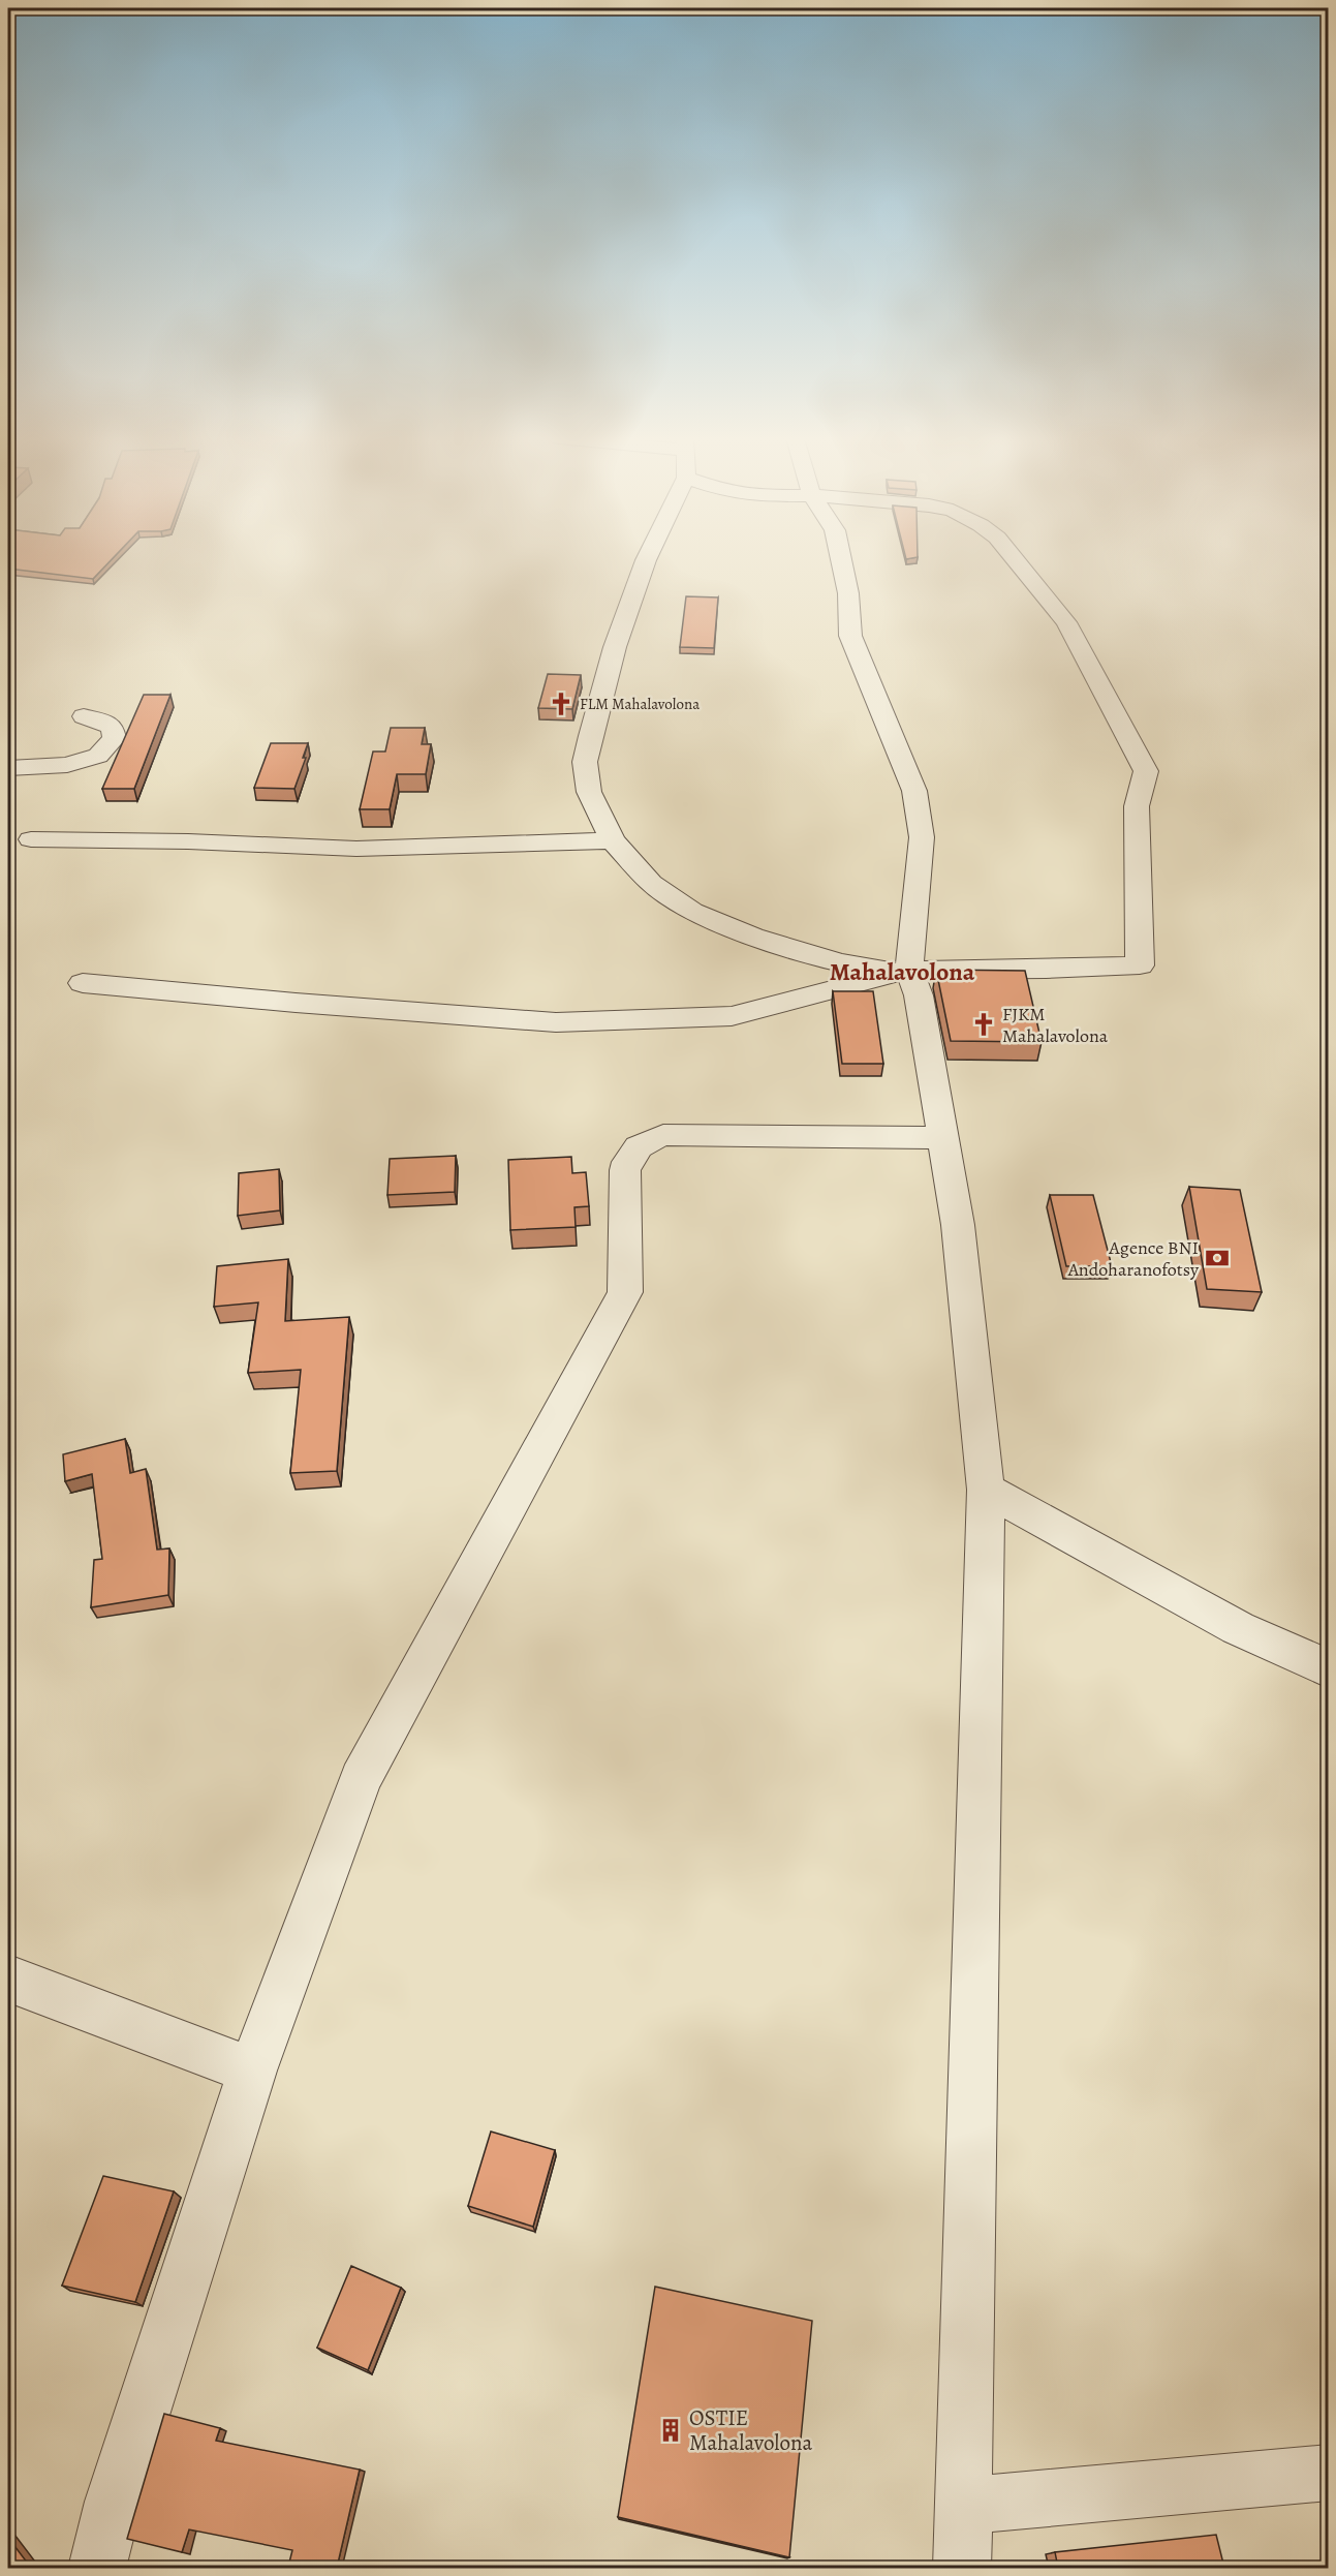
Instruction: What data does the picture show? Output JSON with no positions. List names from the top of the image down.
{
  "districts": ["Mahalavolona"],
  "places": {
    "church": ["FLM Mahalavolona", "FJKM Mahalavolona"],
    "bank": ["Agence BNI Andoharanofotsy"],
    "building": ["OSTIE Mahalavolona"]
  }
}
